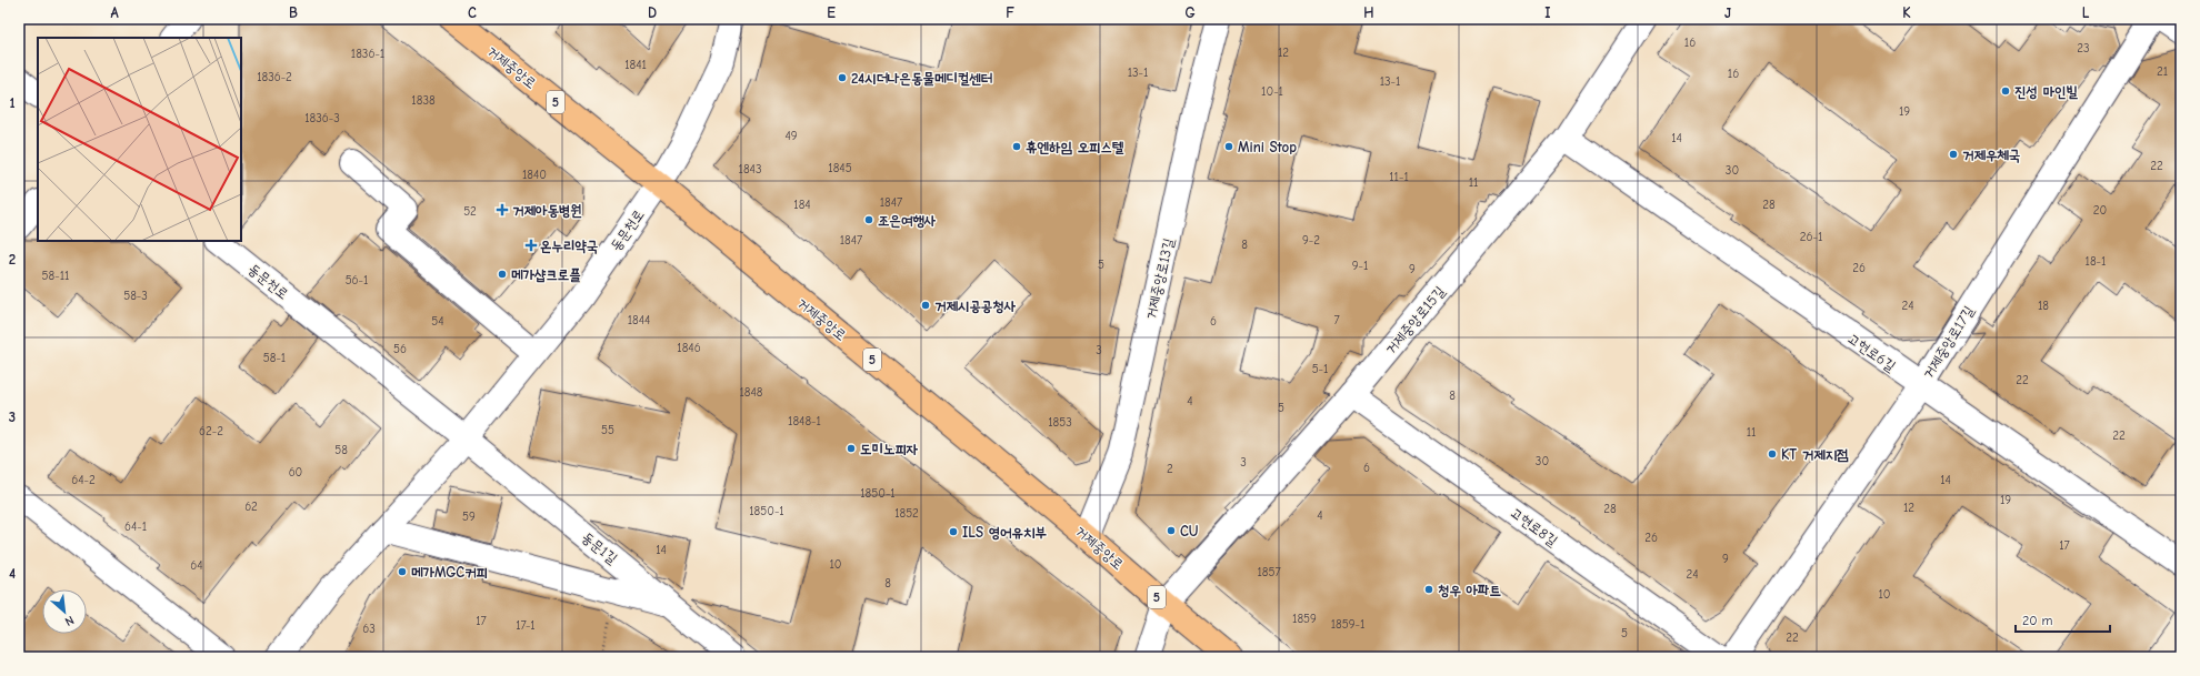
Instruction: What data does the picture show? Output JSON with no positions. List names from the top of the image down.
{
  "streets": {
    "main road": ["거제중앙로", "5"],
    "street": [
      "동문천로",
      "거제중앙로13길",
      "거제중앙로15길",
      "거제중앙로17길",
      "고현로6길",
      "고현로8길",
      "동문1길"
    ]
  },
  "crossings": [
    ["거제중앙로", "동문천로"],
    ["거제중앙로", "거제중앙로13길"],
    ["거제중앙로", "거제중앙로15길"],
    ["동문천로", "동문1길"],
    ["거제중앙로15길", "고현로6길"],
    ["거제중앙로15길", "고현로8길"],
    ["거제중앙로17길", "고현로6길"]
  ],
  "places": {
    "other": [
      "24시더나은동물메디컬센터",
      "진성 마인빌",
      "휴엔하임 오피스텔",
      "Mini Stop",
      "거제우체국",
      "조은여행사",
      "메가샵크로플",
      "거제시공공청사",
      "도미노피자",
      "KT 거제지점",
      "CU",
      "ILS 영어유치부",
      "메가MGC커피",
      "청우 아파트"
    ],
    "health": ["거제아동병원", "온누리약국"]
  },
  "house_numbers": [
    "16",
    "23",
    "12",
    "1836-1",
    "1841",
    "21",
    "13-1",
    "16",
    "1836-2",
    "13-1",
    "10-1",
    "1838",
    "19",
    "1836-3",
    "49",
    "14",
    "22",
    "1845",
    "1843",
    "30",
    "1840",
    "11-1",
    "11",
    "1847",
    "184",
    "28",
    "20",
    "52",
    "26-1",
    "1847",
    "9-2",
    "8",
    "18-1",
    "5",
    "9-1",
    "26",
    "9",
    "58-11",
    "56-1",
    "58-3",
    "24",
    "18",
    "1844",
    "7",
    "54",
    "6",
    "1846",
    "56",
    "3",
    "58-1",
    "5-1",
    "22",
    "1848",
    "8",
    "4",
    "5",
    "1848-1",
    "1853",
    "55",
    "62-2",
    "11",
    "22",
    "58",
    "30",
    "3",
    "6",
    "2",
    "60",
    "64-2",
    "14",
    "1850-1",
    "19",
    "62",
    "12",
    "28",
    "1850-1",
    "1852",
    "4",
    "59",
    "64-1",
    "26",
    "17",
    "14",
    "9",
    "10",
    "64",
    "1857",
    "24",
    "8",
    "10",
    "1859",
    "17",
    "1859-1",
    "17-1",
    "63",
    "5",
    "22"
  ],
  "scale_bar": "20 m",
  "north": "bottom right",
  "grid": {
    "columns": [
      "A",
      "B",
      "C",
      "D",
      "E",
      "F",
      "G",
      "H",
      "I",
      "J",
      "K",
      "L"
    ],
    "rows": [
      "1",
      "2",
      "3",
      "4"
    ]
  }
}
